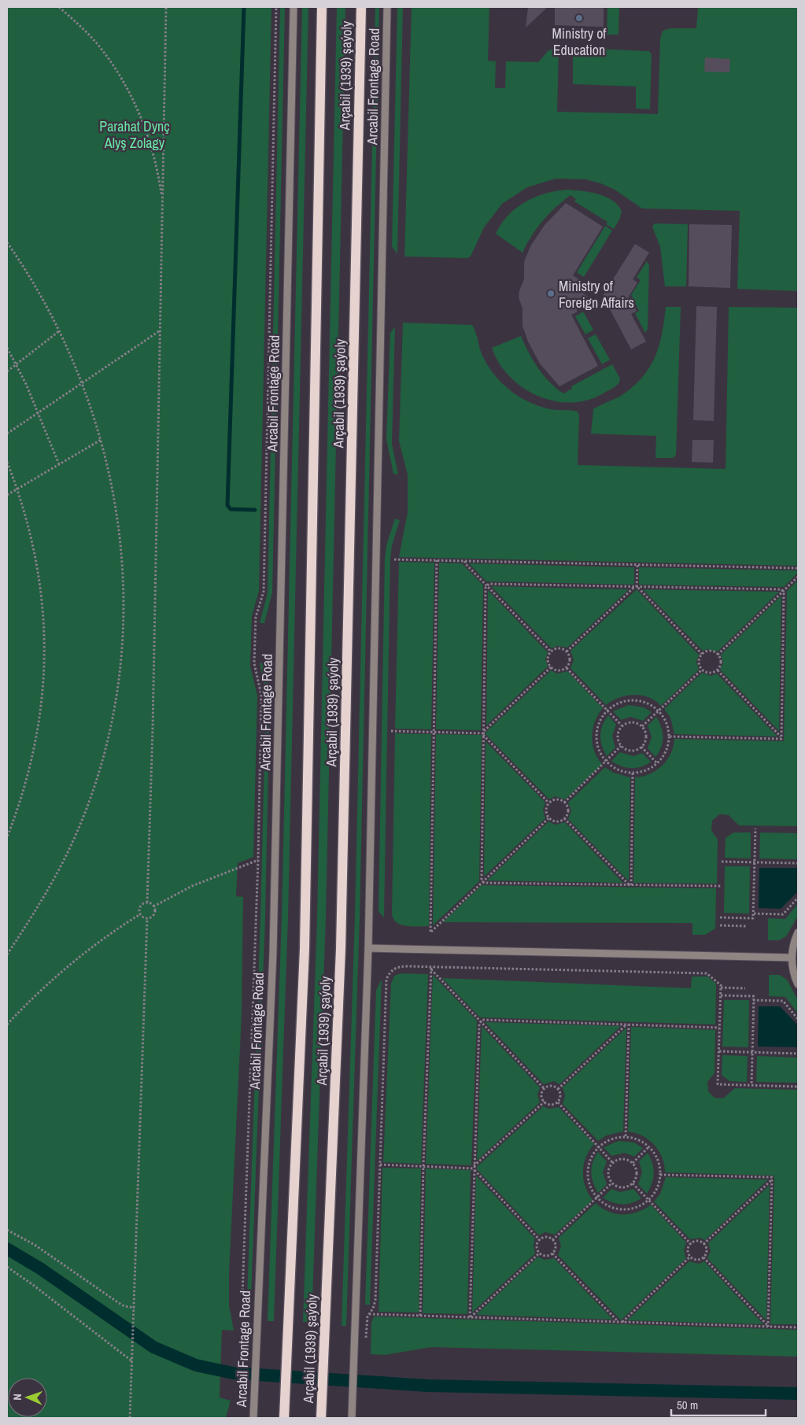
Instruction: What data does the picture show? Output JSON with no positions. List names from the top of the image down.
{
  "streets": {
    "main road": ["Arçabil (1939) şaýoly"],
    "street": ["Arcabil Frontage Road"]
  },
  "parks": ["Parahat Dynç Alyş Zolagy"],
  "places": ["Ministry of Education", "Ministry of Foreign Affairs"],
  "scale_bar": "50 m",
  "north": "left"
}
